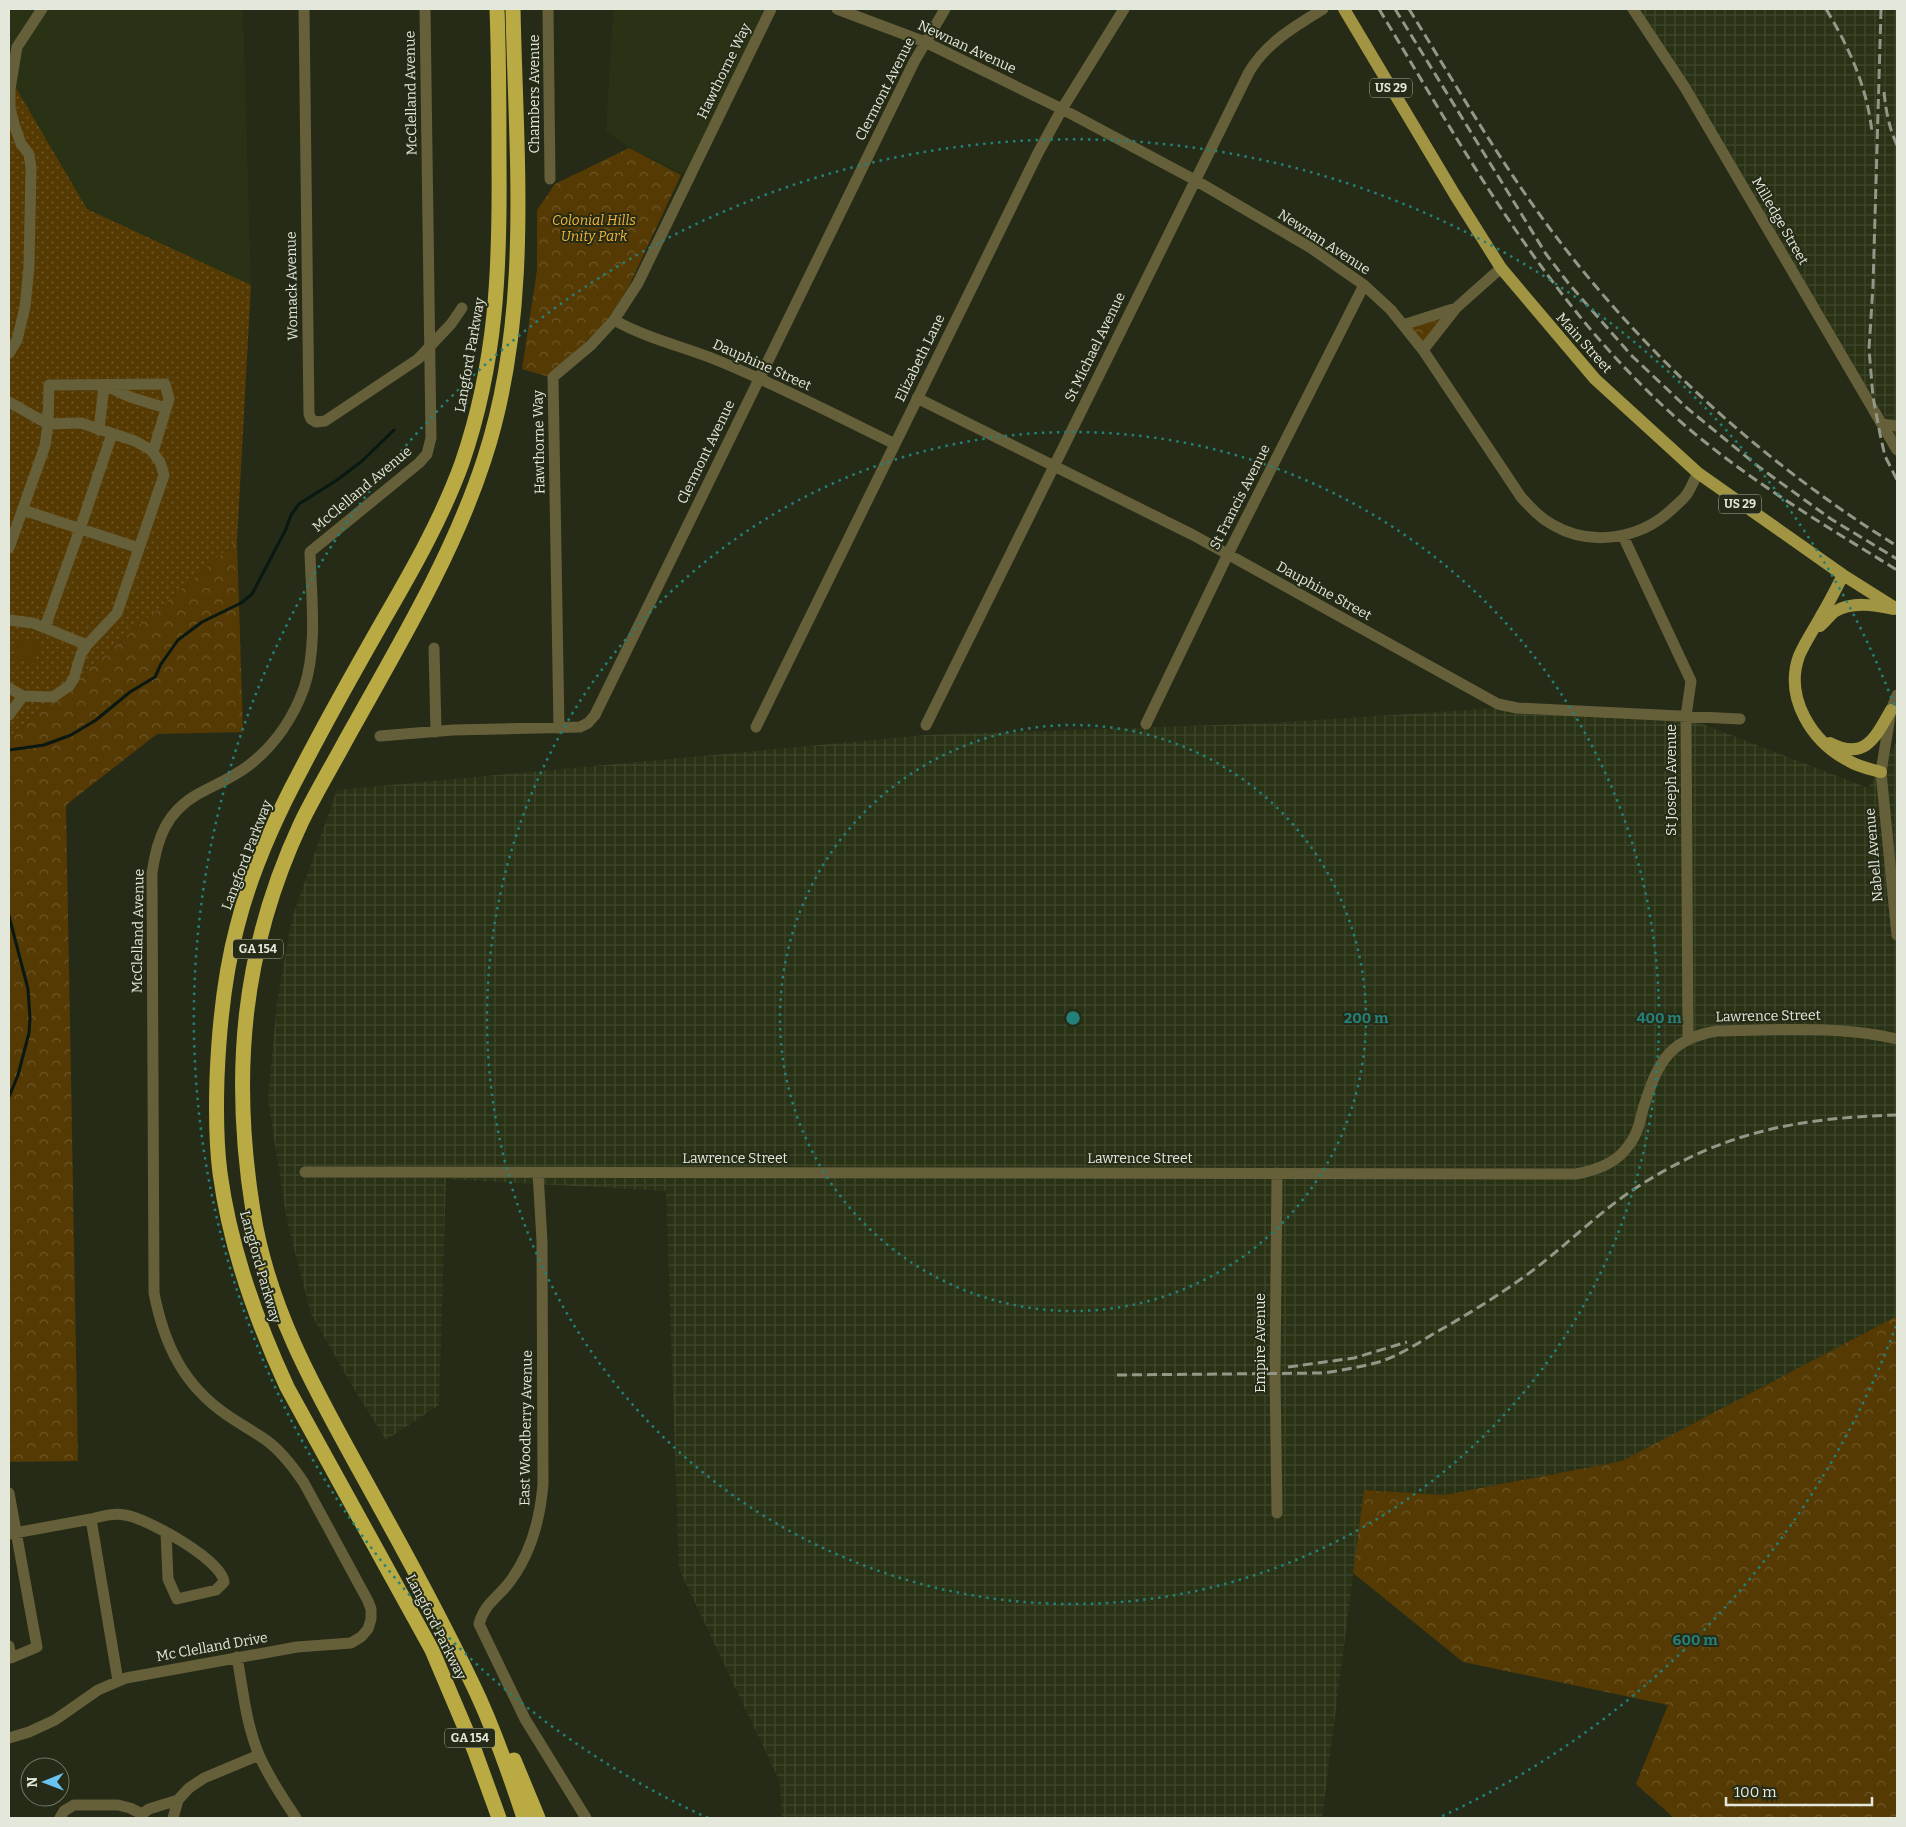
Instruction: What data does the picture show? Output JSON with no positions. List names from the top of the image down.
{
  "streets": {
    "highway": ["Langford Parkway", "GA 154"],
    "main road": ["US 29", "Main Street"],
    "street": [
      "Newnan Avenue",
      "Hawthorne Way",
      "Clermont Avenue",
      "McClelland Avenue",
      "Chambers Avenue",
      "Milledge Street",
      "Womack Avenue",
      "St Michael Avenue",
      "Elizabeth Lane",
      "Dauphine Street",
      "St Francis Avenue",
      "St Joseph Avenue",
      "Nabell Avenue",
      "Lawrence Street",
      "Empire Avenue",
      "East Woodberry Avenue",
      "Mc Clelland Drive"
    ]
  },
  "crossings": [
    ["Newnan Avenue", "Clermont Avenue"],
    ["Newnan Avenue", "Main Street"],
    ["Newnan Avenue", "St Michael Avenue"],
    ["Newnan Avenue", "Elizabeth Lane"],
    ["Newnan Avenue", "St Francis Avenue"],
    ["Newnan Avenue", "St Joseph Avenue"],
    ["Hawthorne Way", "Clermont Avenue"],
    ["Hawthorne Way", "Dauphine Street"],
    ["Clermont Avenue", "Dauphine Street"],
    ["McClelland Avenue", "Womack Avenue"],
    ["McClelland Avenue", "Mc Clelland Drive"],
    ["St Michael Avenue", "Dauphine Street"],
    ["Elizabeth Lane", "Dauphine Street"],
    ["Dauphine Street", "St Francis Avenue"],
    ["Dauphine Street", "St Joseph Avenue"],
    ["St Joseph Avenue", "Lawrence Street"],
    ["Lawrence Street", "Empire Avenue"],
    ["Lawrence Street", "East Woodberry Avenue"]
  ],
  "parks": ["Colonial Hills Unity Park"],
  "scale_bar": "100 m",
  "north": "left",
  "rings": ["200 m", "400 m", "600 m"]
}
